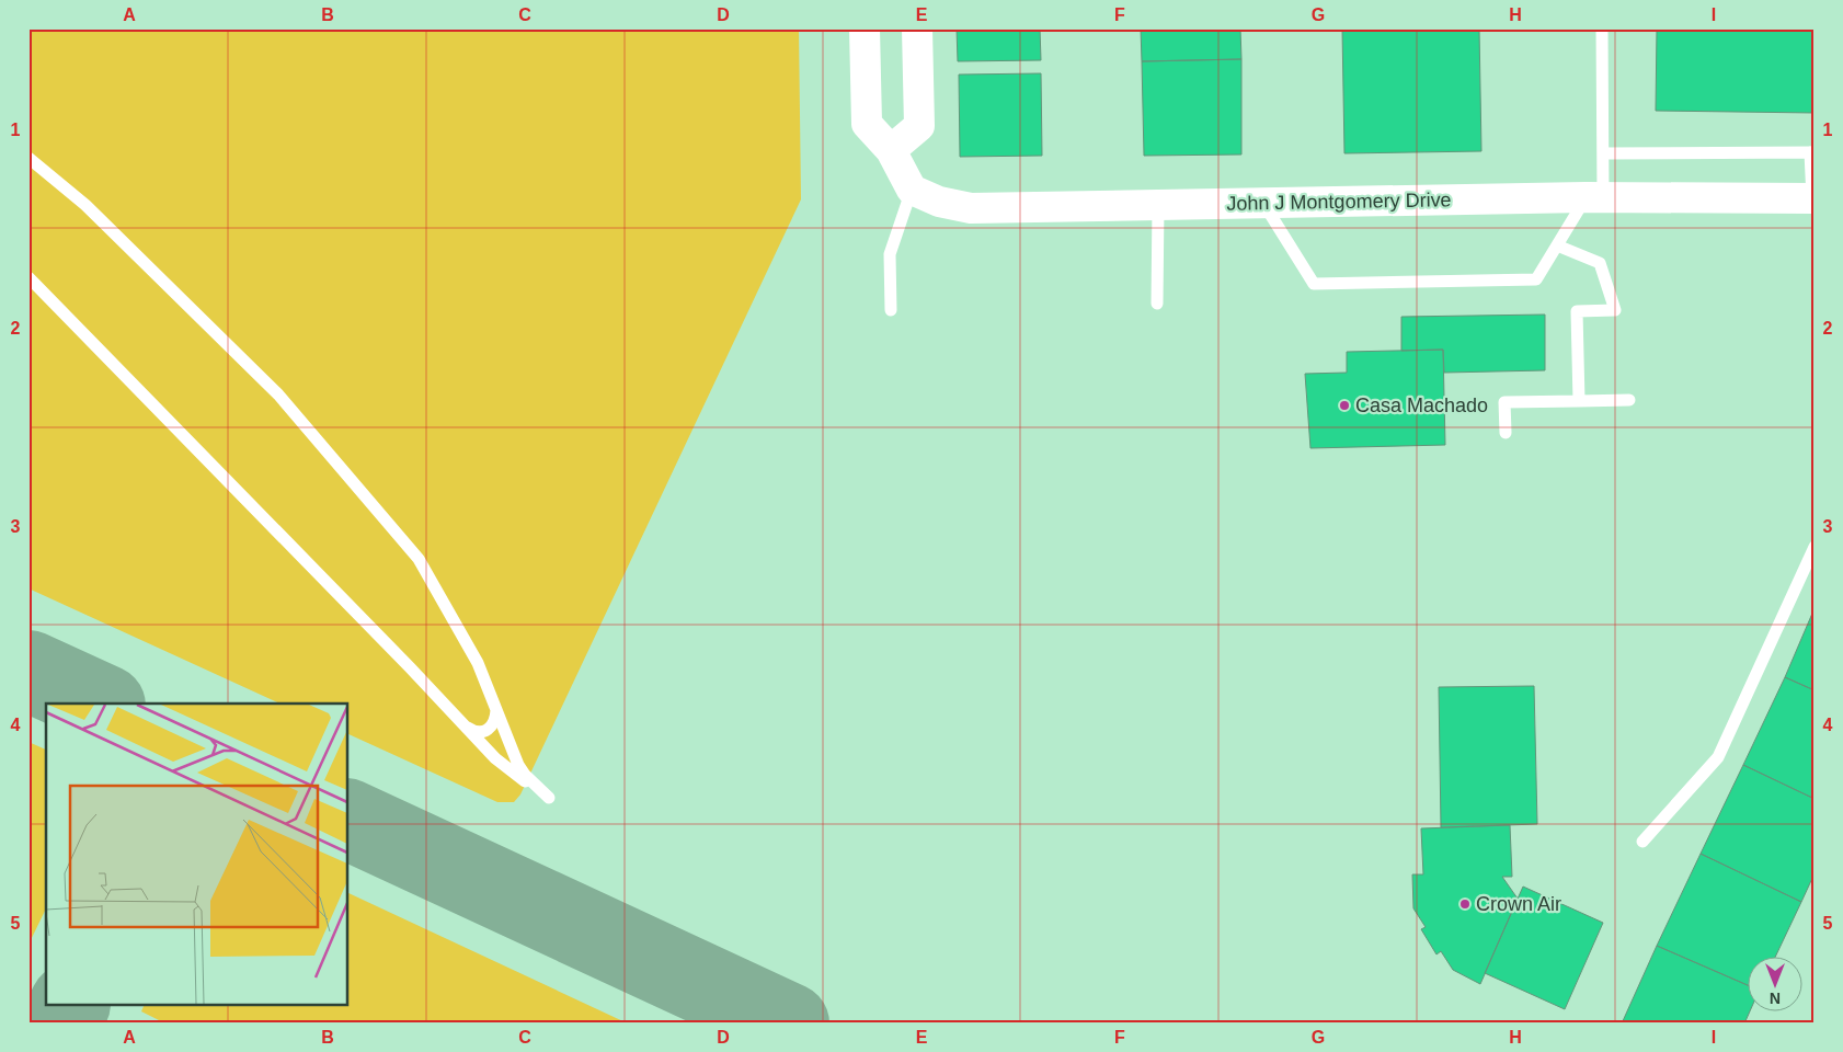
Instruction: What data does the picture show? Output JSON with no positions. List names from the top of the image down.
{
  "streets": {
    "street": ["John J Montgomery Drive"]
  },
  "places": ["Casa Machado", "Crown Air"],
  "north": "bottom",
  "grid": {
    "columns": [
      "A",
      "B",
      "C",
      "D",
      "E",
      "F",
      "G",
      "H",
      "I"
    ],
    "rows": [
      "1",
      "2",
      "3",
      "4",
      "5"
    ]
  }
}
